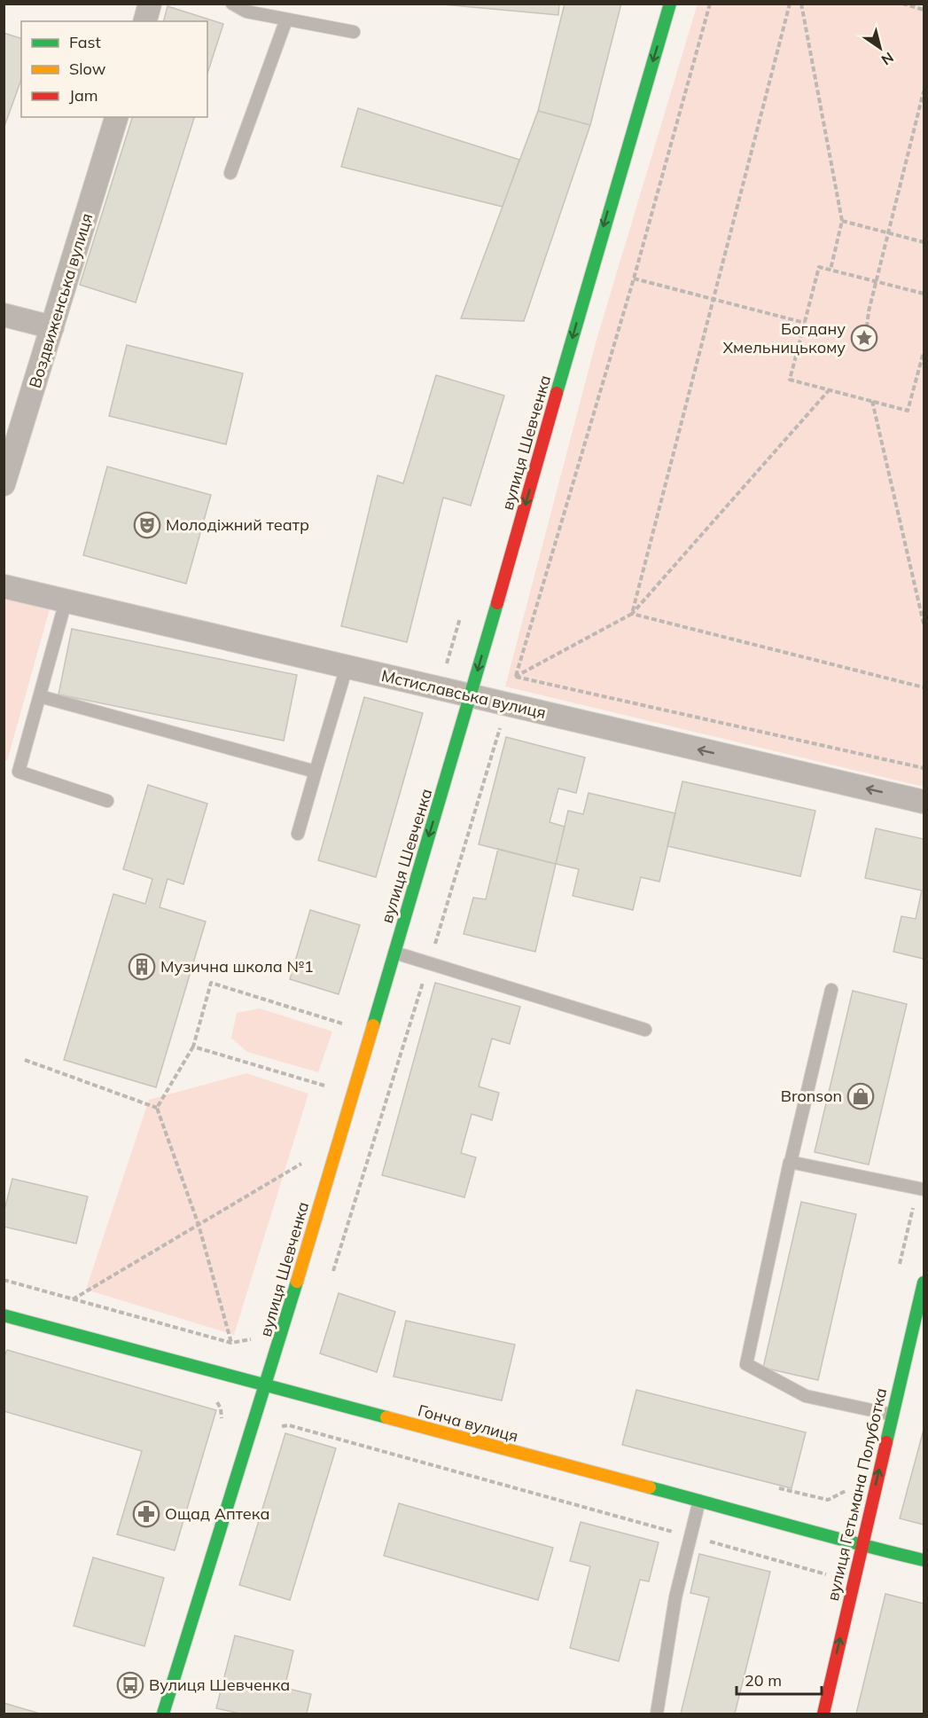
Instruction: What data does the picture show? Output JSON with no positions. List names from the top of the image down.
{
  "streets": {
    "main road": ["вулиця Шевченка", "Гонча вулиця", "вулиця Гетьмана Полуботка"],
    "street": ["Воздвиженська вулиця", "Мстиславська вулиця"]
  },
  "crossings": [
    ["вулиця Шевченка", "Мстиславська вулиця"],
    ["вулиця Шевченка", "Гонча вулиця"],
    ["Гонча вулиця", "вулиця Гетьмана Полуботка"]
  ],
  "one_way": ["вулиця Шевченка", "Мстиславська вулиця", "вулиця Гетьмана Полуботка"],
  "places": {
    "place": ["Богдану Хмельницькому"],
    "theatre": ["Молодіжний театр"],
    "building": ["Музична школа №1"],
    "shop": ["Bronson"],
    "pharmacy": ["Ощад Аптека"],
    "bus stop": ["Вулиця Шевченка"]
  },
  "legend": ["Fast", "Slow", "Jam"],
  "scale_bar": "20 m",
  "north": "bottom right"
}
